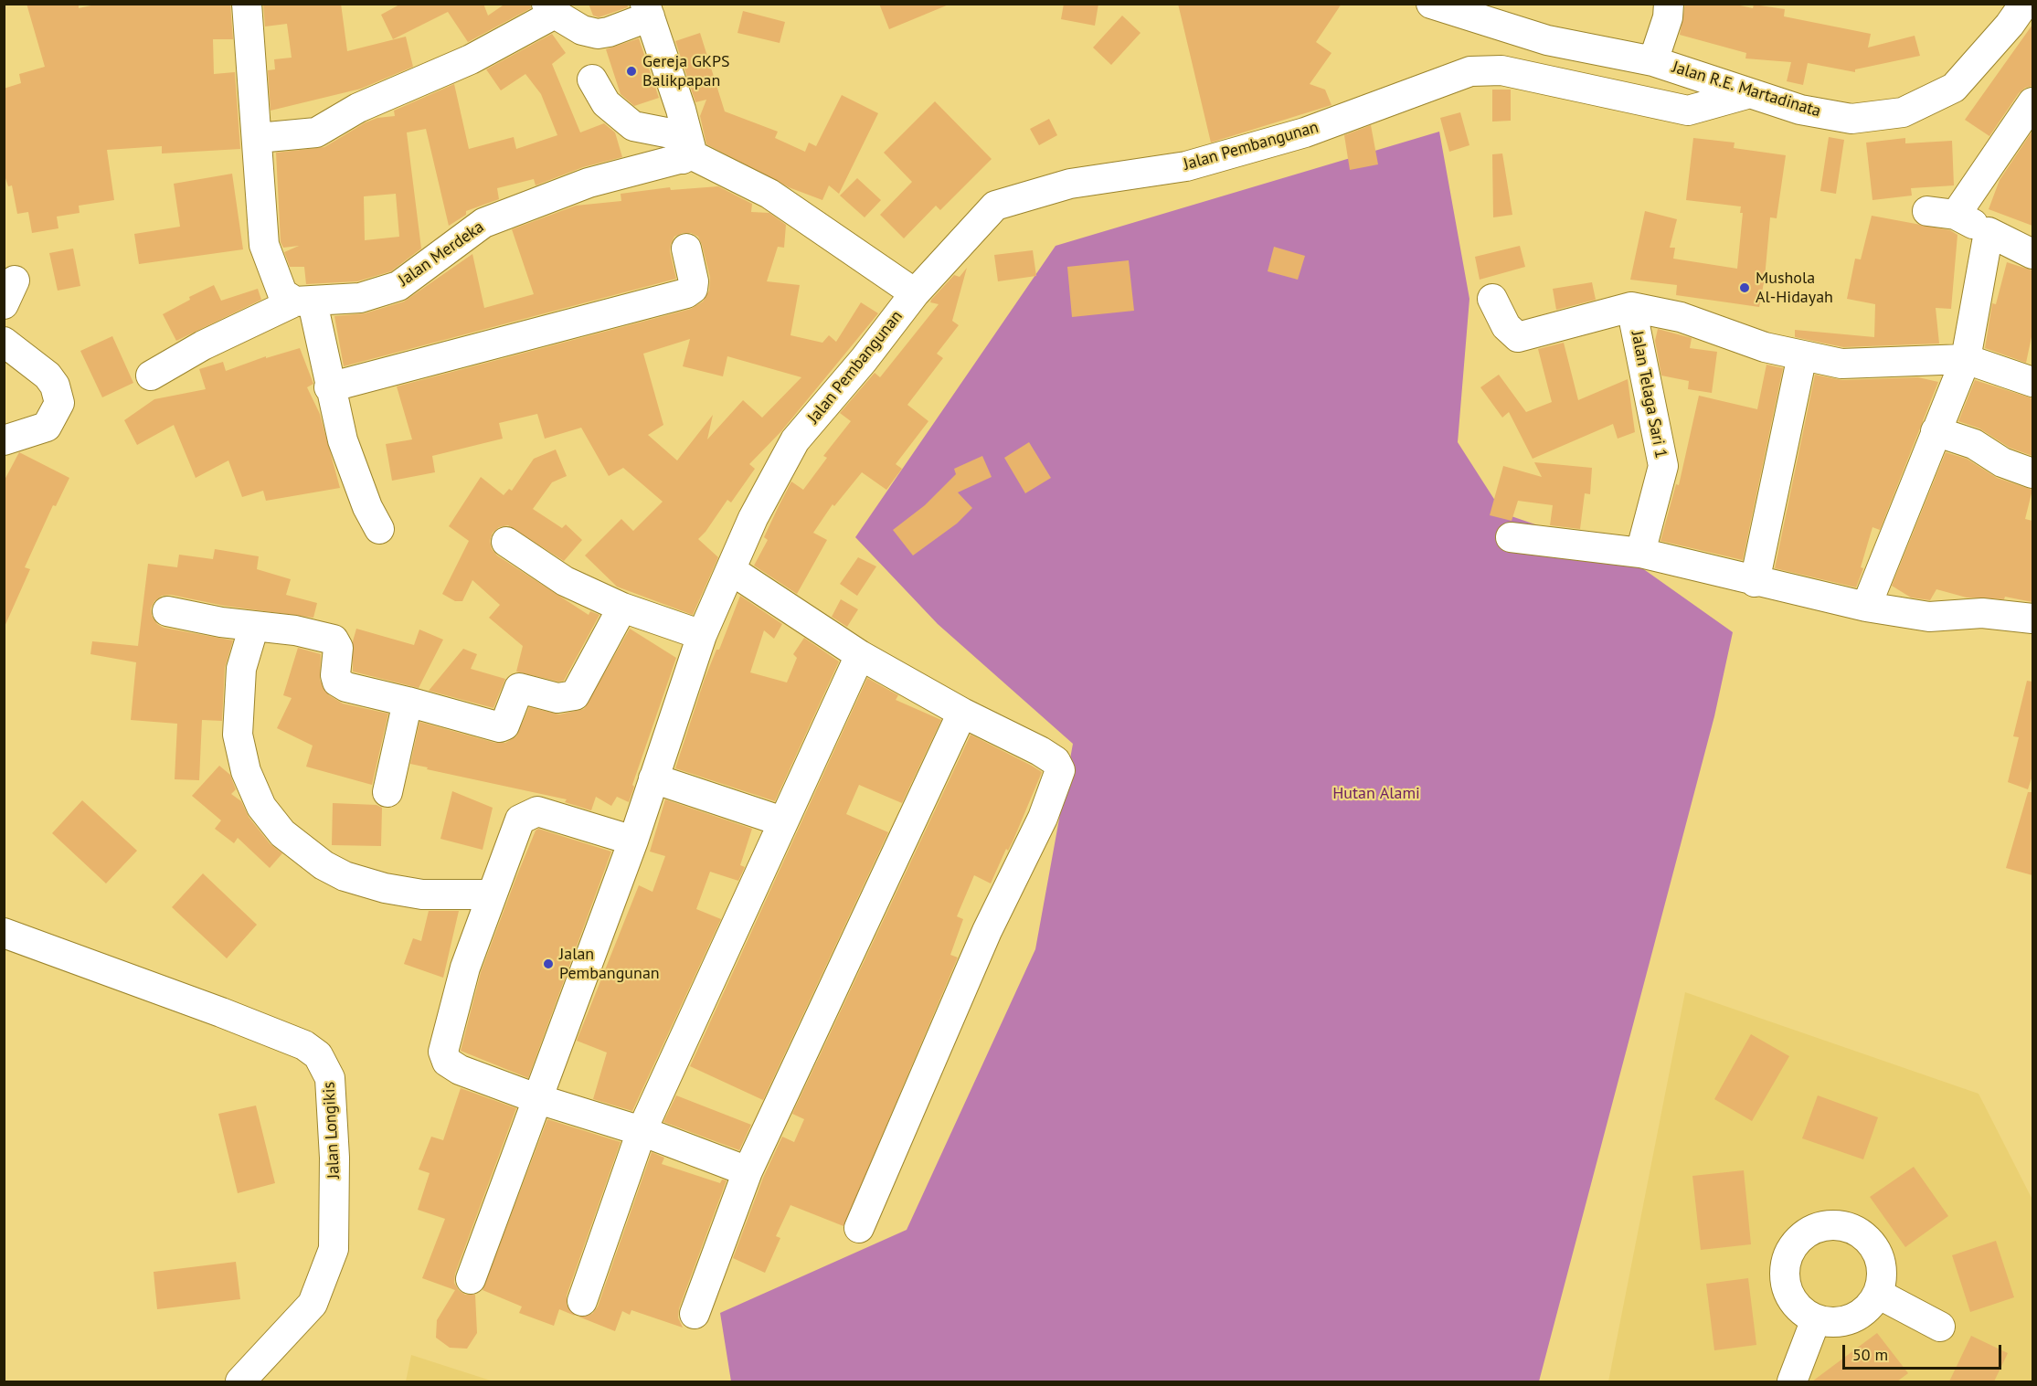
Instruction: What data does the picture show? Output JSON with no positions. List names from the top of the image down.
{
  "streets": {
    "street": [
      "Jalan R.E. Martadinata",
      "Jalan Pembangunan",
      "Jalan Merdeka",
      "Jalan Telaga Sari 1",
      "Jalan Longikis"
    ]
  },
  "crossings": [
    ["Jalan R.E. Martadinata", "Jalan Pembangunan"]
  ],
  "parks": ["Hutan Alami"],
  "places": ["Gereja GKPS Balikpapan", "Mushola Al-Hidayah", "Jalan Pembangunan"],
  "scale_bar": "50 m"
}
